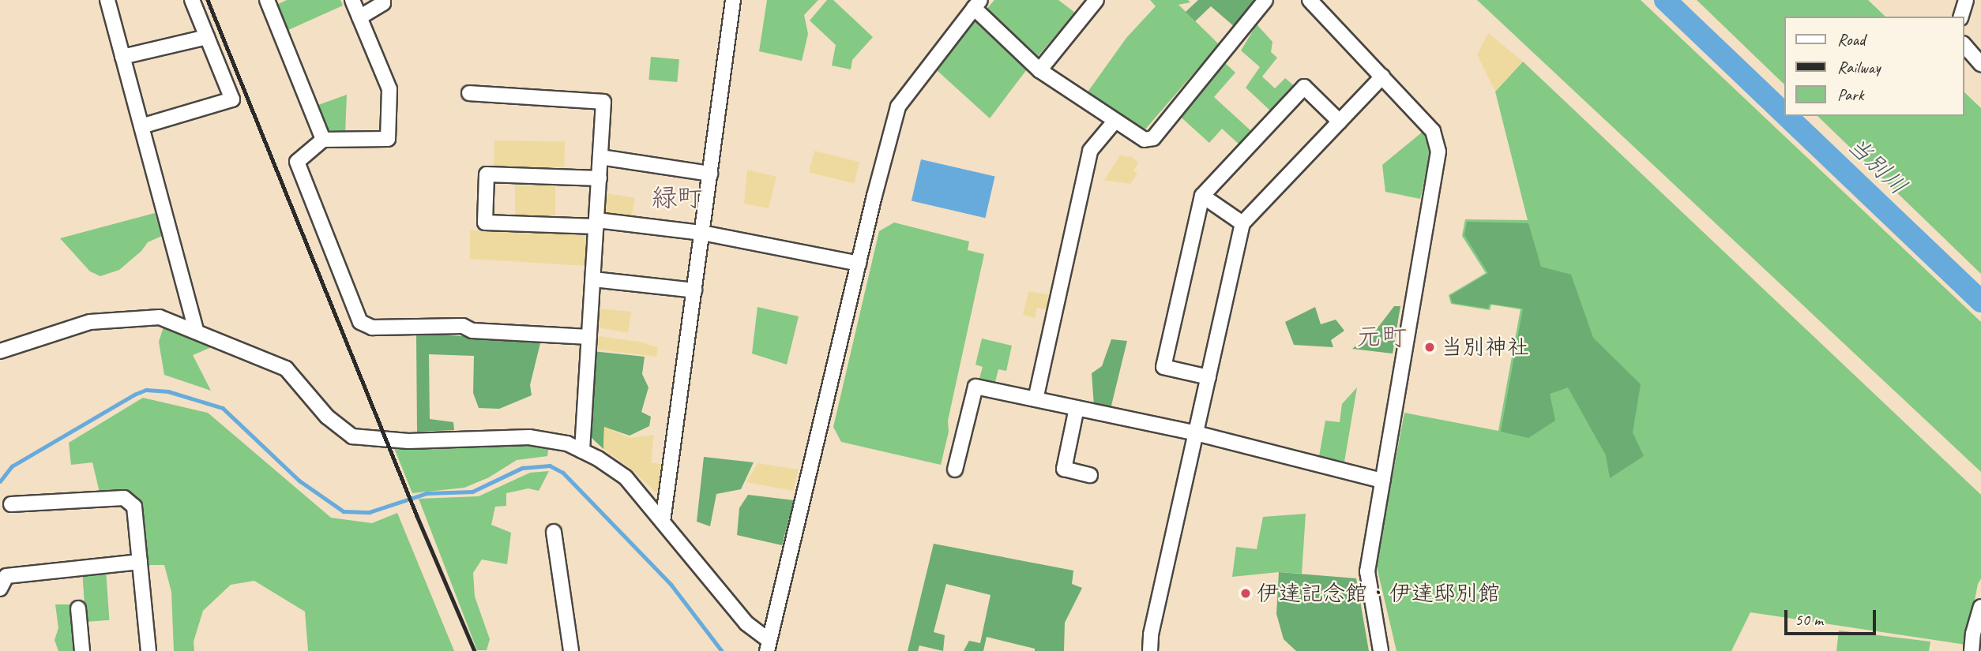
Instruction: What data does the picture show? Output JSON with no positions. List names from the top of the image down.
{
  "districts": ["緑町", "元町"],
  "water": ["当別川"],
  "places": ["当別神社", "伊達記念館・伊達邸別館"],
  "legend": ["Road", "Railway", "Park"],
  "scale_bar": "50 m"
}
